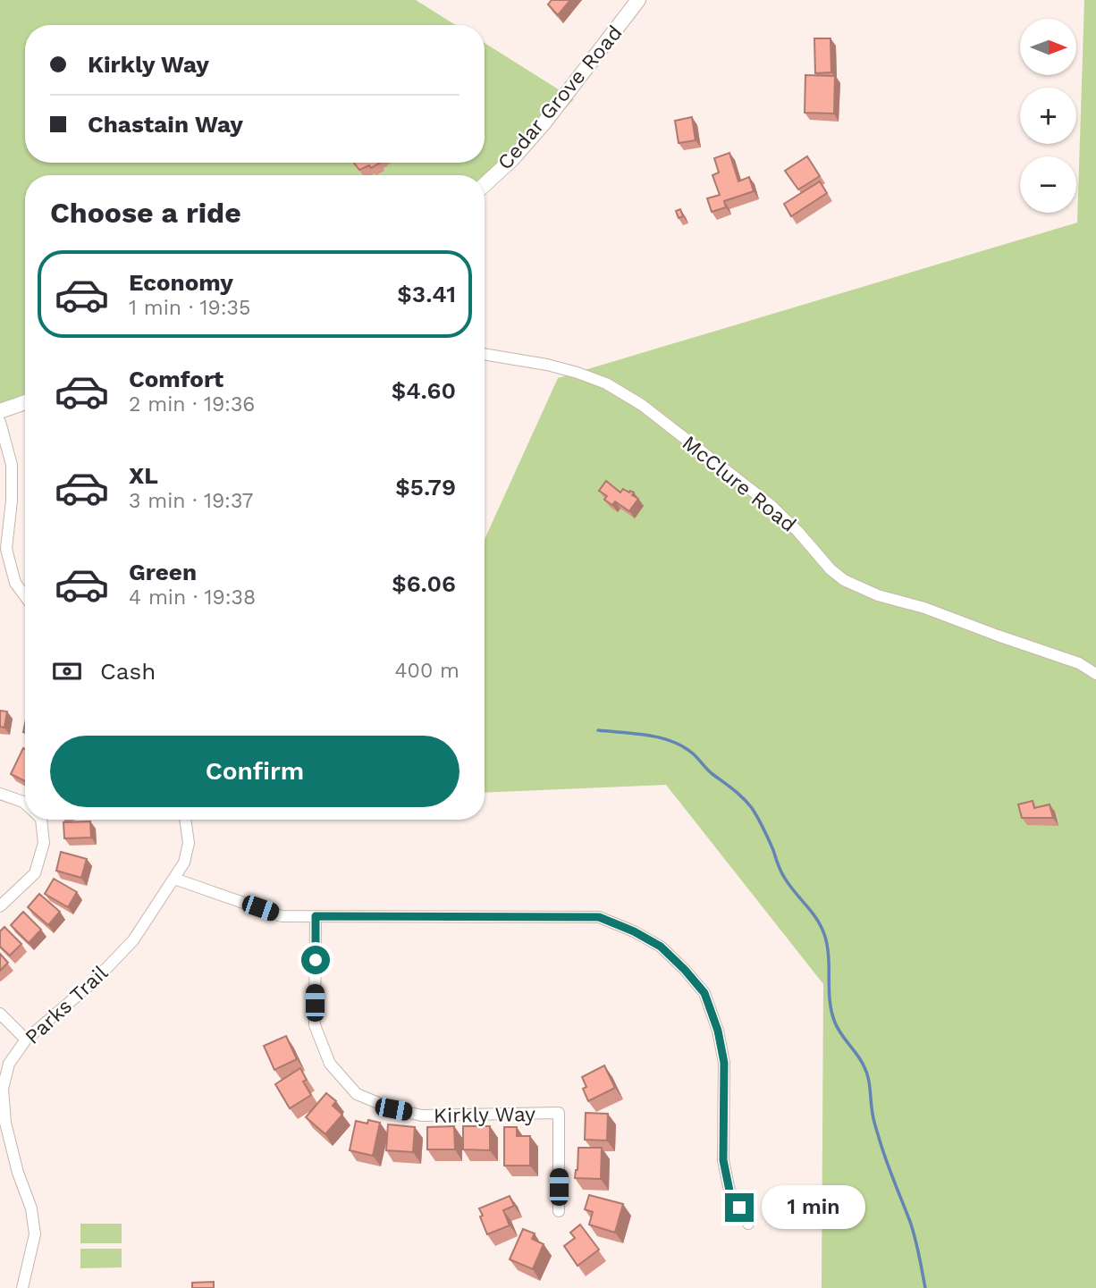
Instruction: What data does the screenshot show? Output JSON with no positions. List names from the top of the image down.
{
  "streets": {
    "main road": ["Cedar Grove Road"],
    "street": ["McClure Road", "Parks Trail", "Kirkly Way"]
  },
  "north": "right",
  "page": {
    "map_buttons": ["+", "−"],
    "banner": ["Kirkly Way", "Chastain Way"],
    "heading": "Choose a ride",
    "list": [
      {
        "name": "Economy",
        "note": "1 min · 19:35",
        "value": "$3.41"
      },
      {
        "name": "Comfort",
        "note": "2 min · 19:36",
        "value": "$4.60"
      },
      {
        "name": "XL",
        "note": "3 min · 19:37",
        "value": "$5.79"
      },
      {
        "name": "Green",
        "note": "4 min · 19:38",
        "value": "$6.06"
      }
    ],
    "pay": ["Cash", "400 m"],
    "buttons": "Confirm",
    "bubble": "1 min"
  }
}
